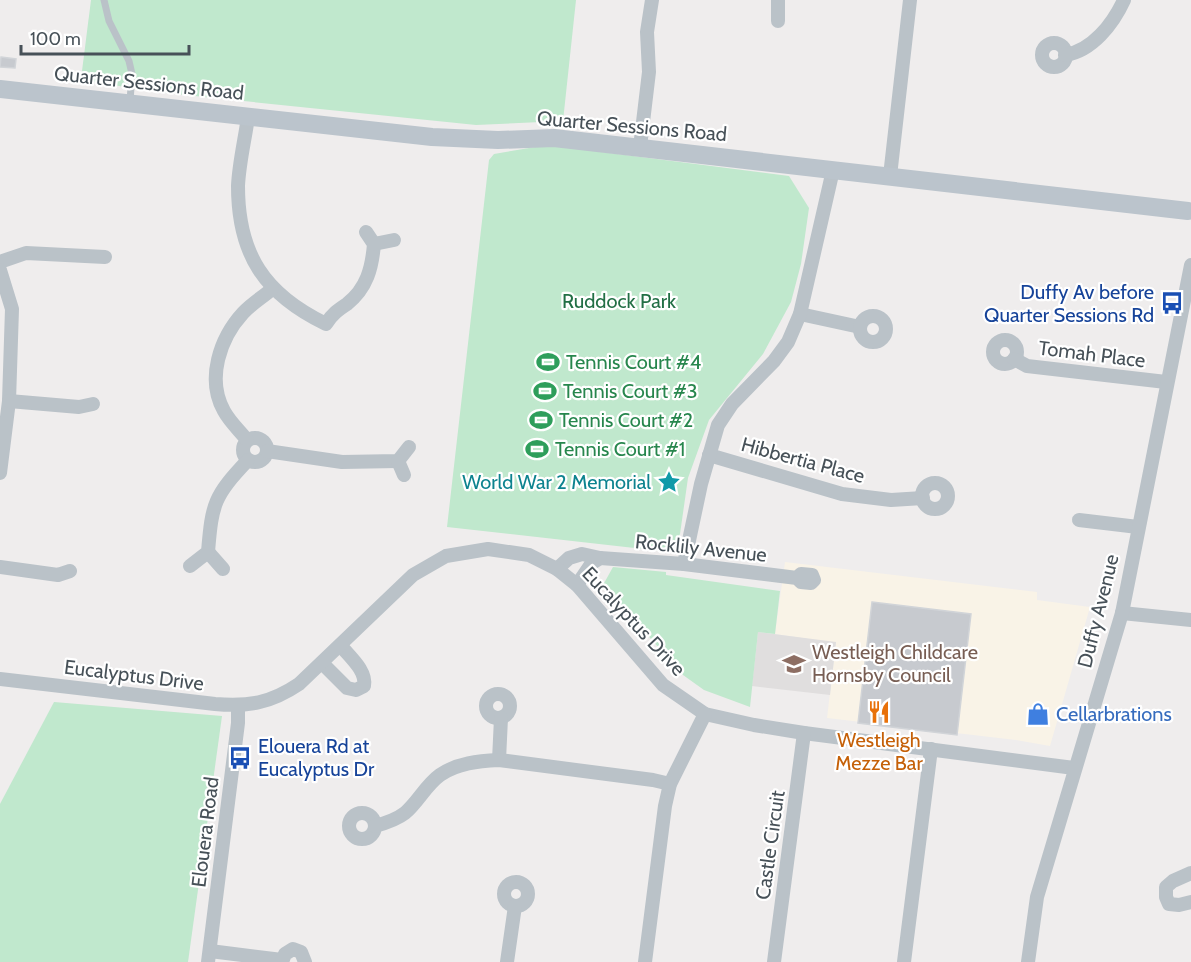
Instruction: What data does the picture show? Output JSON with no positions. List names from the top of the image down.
{
  "streets": {
    "main road": ["Quarter Sessions Road"],
    "street": [
      "Tomah Place",
      "Hibbertia Place",
      "Rocklily Avenue",
      "Duffy Avenue",
      "Eucalyptus Drive",
      "Elouera Road",
      "Castle Circuit"
    ]
  },
  "crossings": [
    ["Tomah Place", "Duffy Avenue"],
    ["Rocklily Avenue", "Eucalyptus Drive"],
    ["Duffy Avenue", "Eucalyptus Drive"],
    ["Eucalyptus Drive", "Elouera Road"],
    ["Eucalyptus Drive", "Castle Circuit"]
  ],
  "parks": ["Ruddock Park"],
  "places": {
    "bus stop": ["Duffy Av before Quarter Sessions Rd", "Elouera Rd at Eucalyptus Dr"],
    "sports": [
      "Tennis Court #4",
      "Tennis Court #3",
      "Tennis Court #2",
      "Tennis Court #1"
    ],
    "place": ["World War 2 Memorial"],
    "school or university": ["Westleigh Childcare Hornsby Council"],
    "restaurant": ["Westleigh Mezze Bar"],
    "shop": ["Cellarbrations"]
  },
  "scale_bar": "100 m"
}
